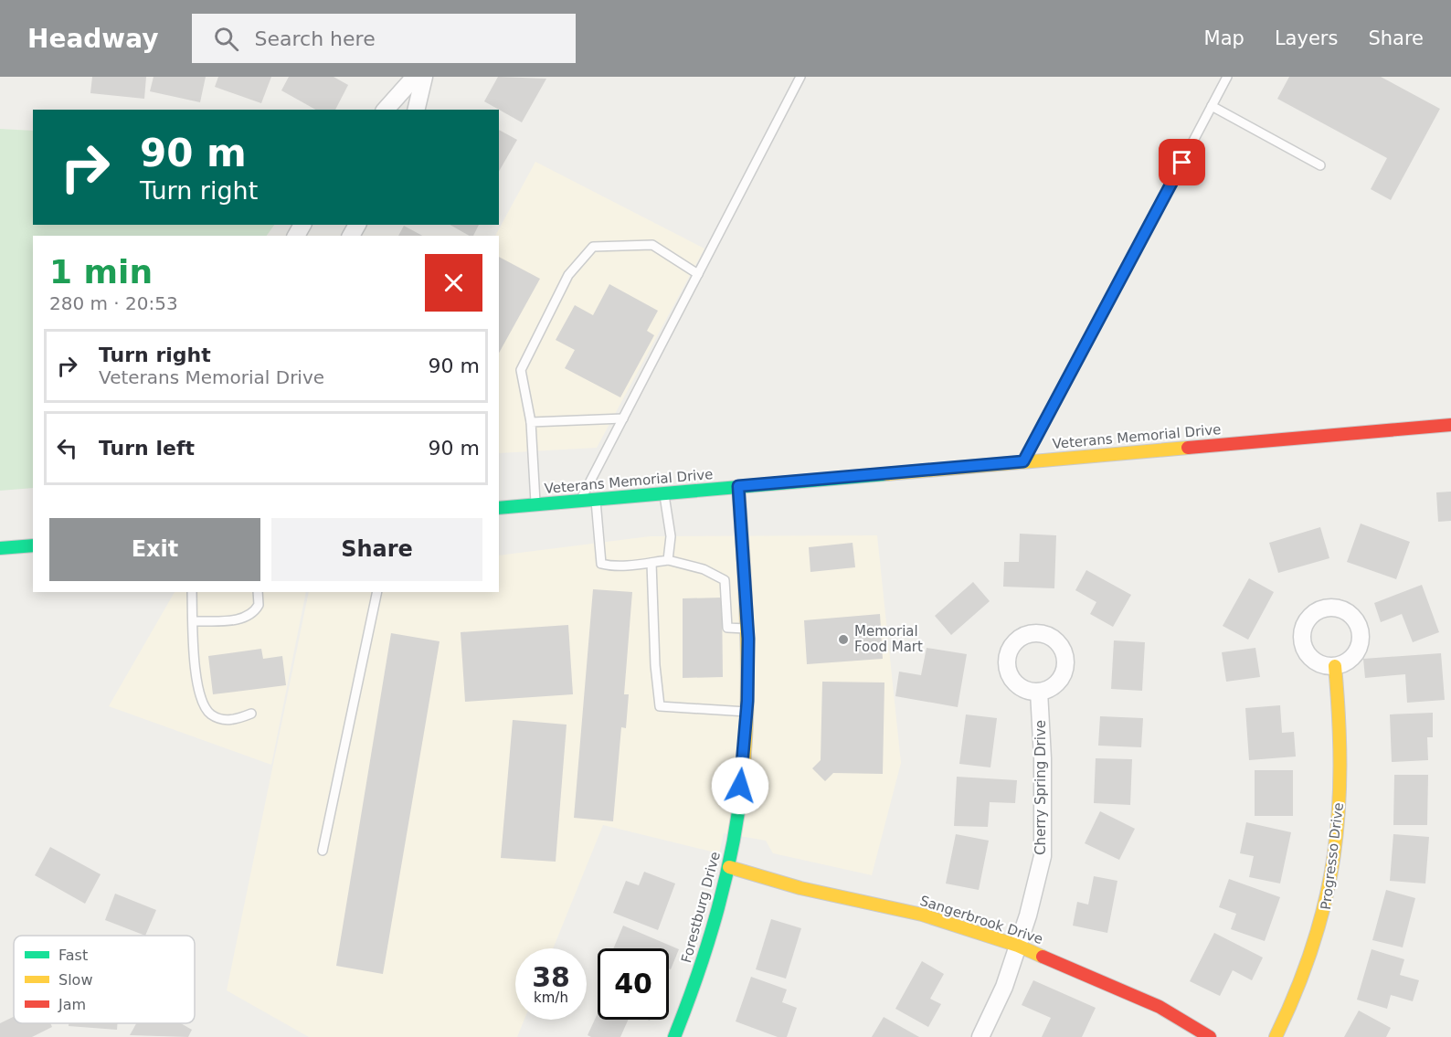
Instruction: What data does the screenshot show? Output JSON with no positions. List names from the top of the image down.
{
  "streets": {
    "street": [
      "Veterans Memorial Drive",
      "Cherry Spring Drive",
      "Progresso Drive",
      "Forestburg Drive",
      "Sangerbrook Drive"
    ]
  },
  "crossings": [
    ["Veterans Memorial Drive", "Forestburg Drive"],
    ["Cherry Spring Drive", "Sangerbrook Drive"],
    ["Forestburg Drive", "Sangerbrook Drive"]
  ],
  "places": ["Memorial Food Mart"],
  "legend": ["Fast", "Slow", "Jam"],
  "page": {
    "header": "Headway",
    "search": "Search here",
    "nav": ["Map", "Layers", "Share"],
    "turn": ["90 m", "Turn right"],
    "heading": ["1 min", "280 m · 20:53"],
    "list": [
      {
        "name": "Turn right",
        "note": "Veterans Memorial Drive",
        "value": "90 m"
      },
      {
        "name": "Turn left",
        "value": "90 m"
      }
    ],
    "buttons": ["Exit", "Share"],
    "speed": "38 km/h",
    "limit": "40"
  }
}
